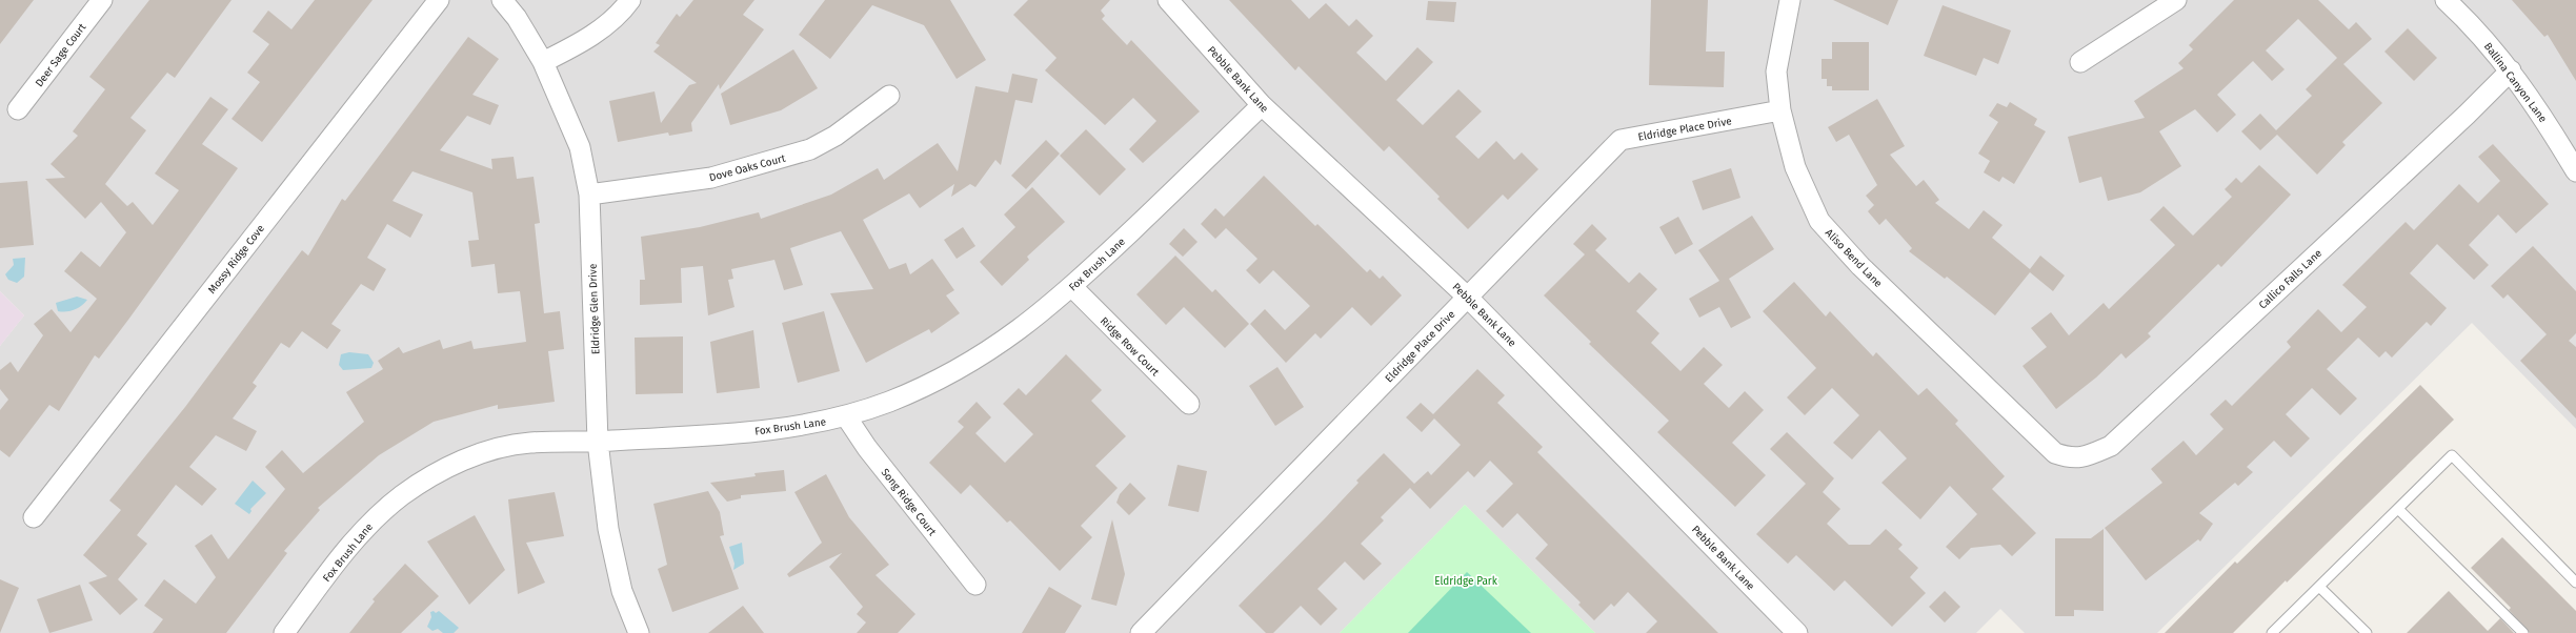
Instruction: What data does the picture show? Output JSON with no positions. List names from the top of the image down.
{
  "streets": {
    "street": [
      "Deer Sage Court",
      "Pebble Bank Lane",
      "Ballina Canyon Lane",
      "Eldridge Place Drive",
      "Dove Oaks Court",
      "Aliso Bend Lane",
      "Mossy Ridge Cove",
      "Fox Brush Lane",
      "Callico Falls Lane",
      "Eldridge Glen Drive",
      "Ridge Row Court",
      "Song Ridge Court"
    ]
  },
  "crossings": [
    ["Pebble Bank Lane", "Eldridge Place Drive"],
    ["Pebble Bank Lane", "Fox Brush Lane"],
    ["Ballina Canyon Lane", "Callico Falls Lane"],
    ["Eldridge Place Drive", "Aliso Bend Lane"],
    ["Dove Oaks Court", "Eldridge Glen Drive"],
    ["Aliso Bend Lane", "Callico Falls Lane"],
    ["Fox Brush Lane", "Eldridge Glen Drive"],
    ["Fox Brush Lane", "Ridge Row Court"],
    ["Fox Brush Lane", "Song Ridge Court"]
  ],
  "parks": ["Eldridge Park"]
}
